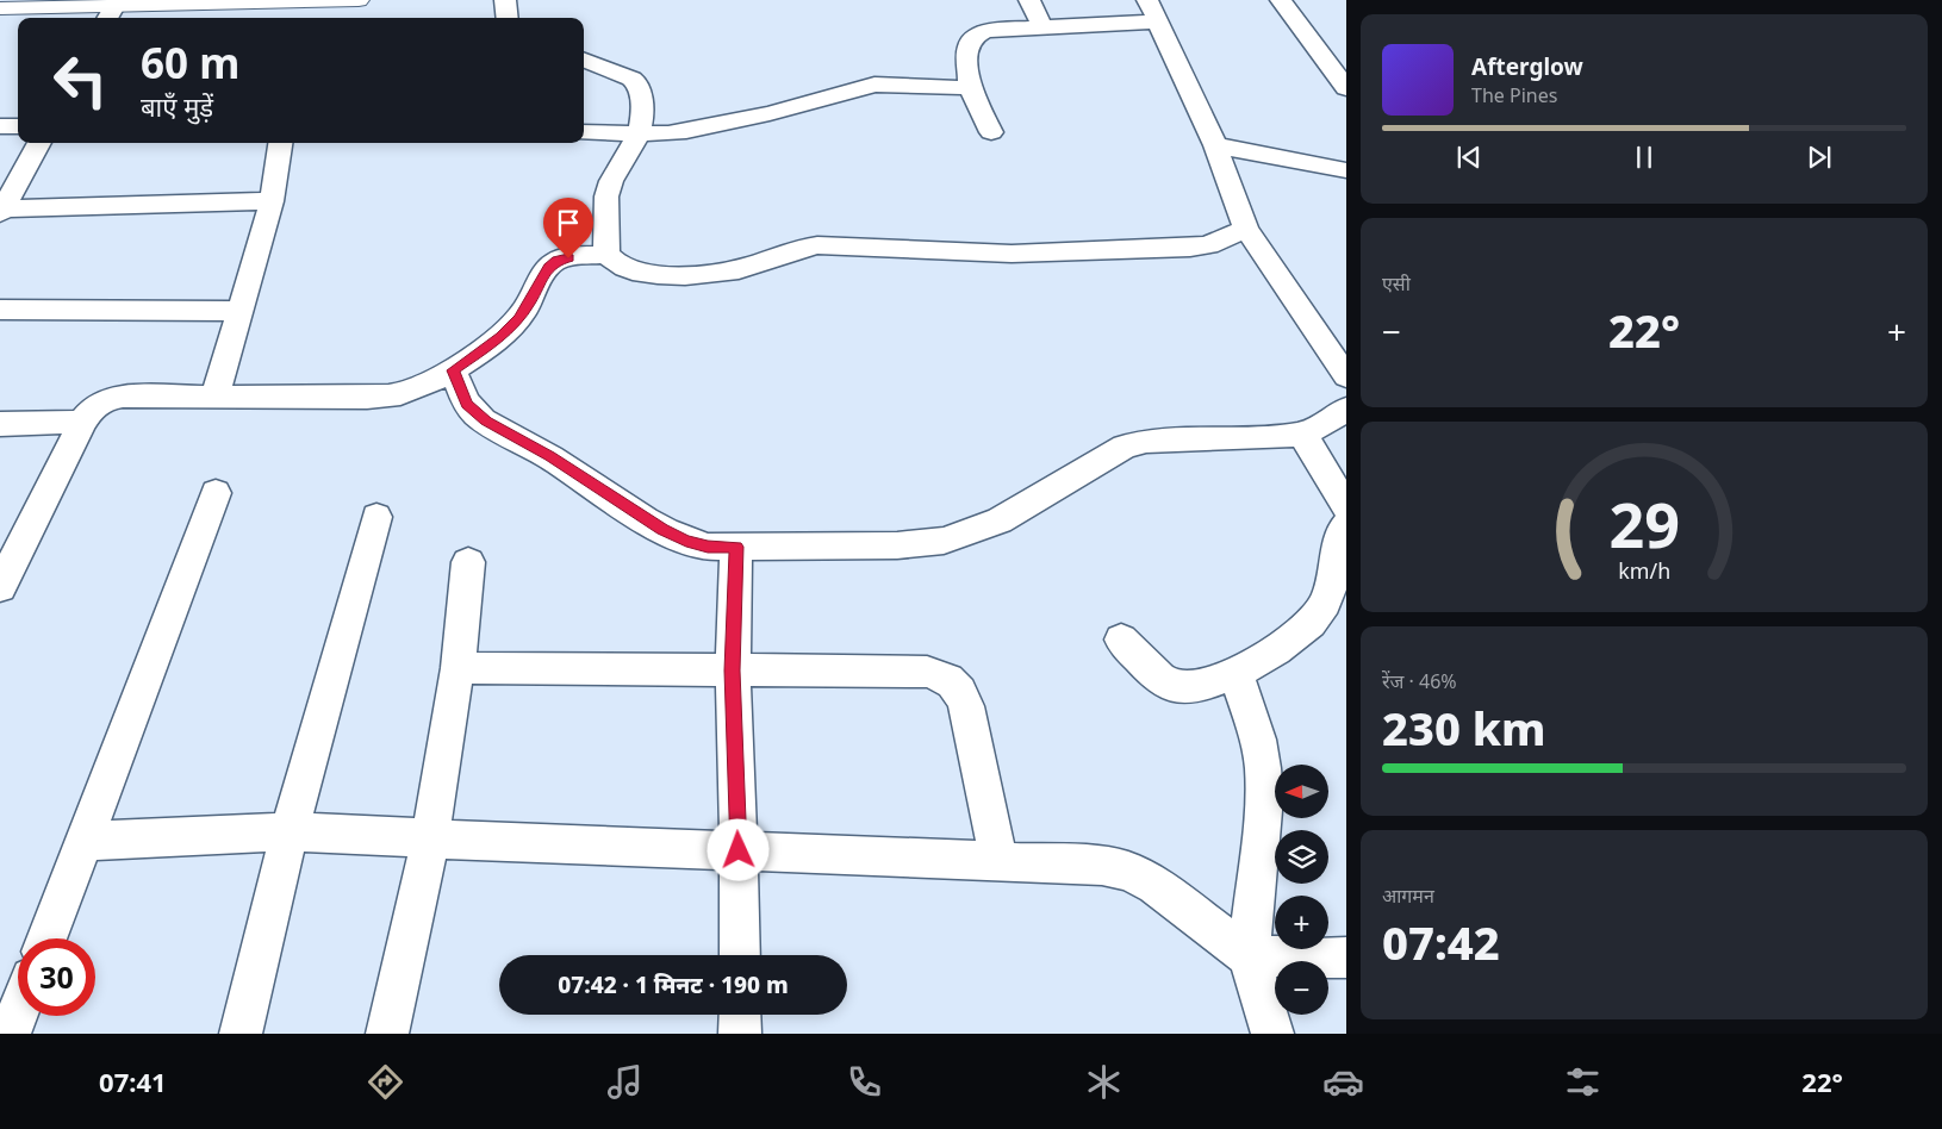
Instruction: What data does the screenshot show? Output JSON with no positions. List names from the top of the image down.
{
  "north": "left",
  "page": {
    "turn": ["60 m", "बाएँ मुड़ें"],
    "song": ["Afterglow", "The Pines"],
    "tile": [
      "एसी",
      ["रेंज · 46%", "230 km"],
      ["आगमन", "07:42"]
    ],
    "heat": ["−", "22°", "+"],
    "map_buttons": ["+", "−"],
    "limit": "30",
    "trip": "07:42 · 1 मिनट · 190 m",
    "tabs": ["07:41", "22°"],
    "gauge": ["29", "km/h"]
  }
}
